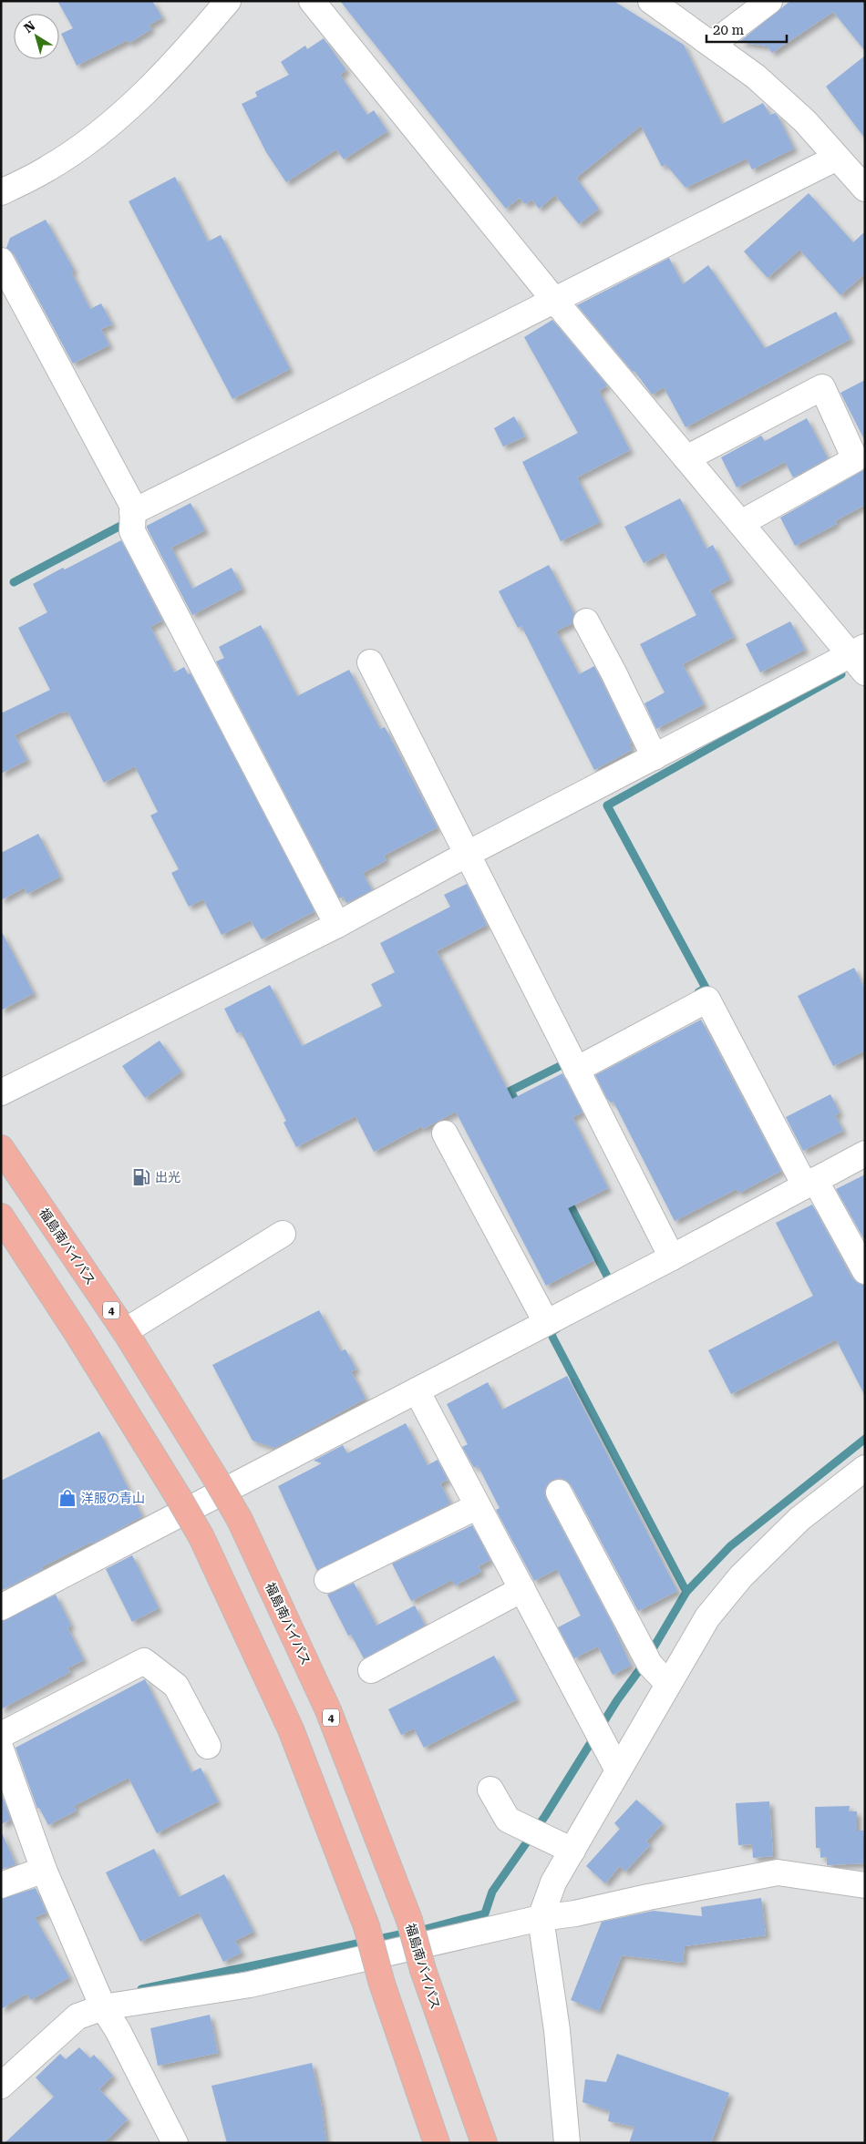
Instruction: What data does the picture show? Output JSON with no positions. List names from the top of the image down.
{
  "streets": {
    "highway": ["福島南バイパス", "4"]
  },
  "places": {
    "fuel station": ["出光"],
    "shop": ["洋服の青山"]
  },
  "scale_bar": "20 m",
  "north": "top left"
}
